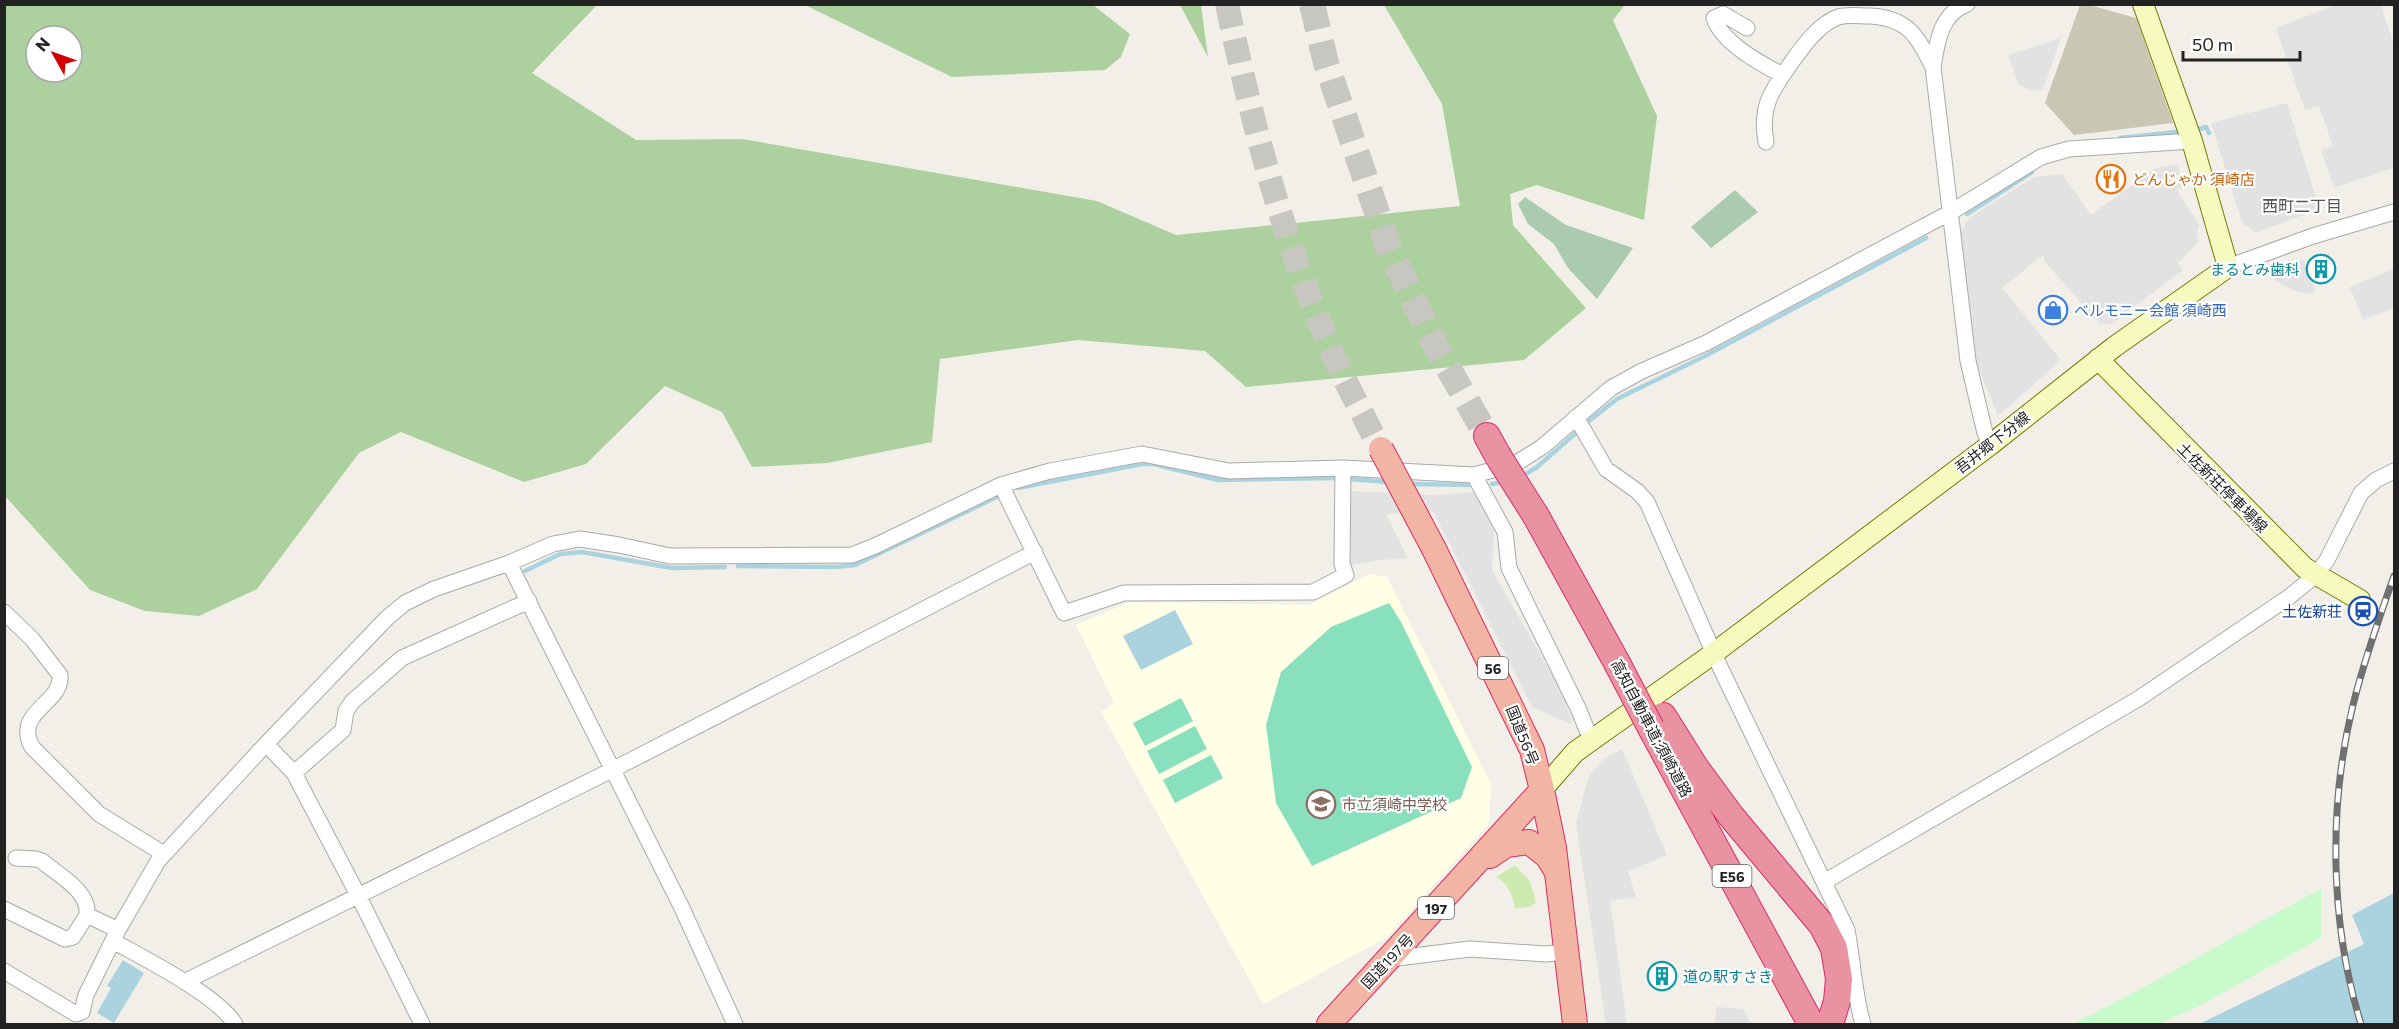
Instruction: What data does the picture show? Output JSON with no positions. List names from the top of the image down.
{
  "streets": {
    "highway": [
      "56",
      "高知自動車道;須崎道路",
      "国道56号",
      "E56",
      "197",
      "国道197号"
    ],
    "main road": ["吾井郷下分線", "土佐新荘停車場線"]
  },
  "crossings": [
    ["吾井郷下分線", "土佐新荘停車場線"],
    ["吾井郷下分線", "国道56号"],
    ["吾井郷下分線", "国道197号"],
    ["国道56号", "国道197号"]
  ],
  "districts": ["西町二丁目"],
  "places": {
    "restaurant": ["どんじゃか 須崎店"],
    "building": ["まるとみ歯科", "道の駅すさき"],
    "shop": ["ベルモニー会館 須崎西"],
    "station": ["土佐新荘"],
    "school or university": ["市立須崎中学校"]
  },
  "scale_bar": "50 m",
  "north": "top left"
}
